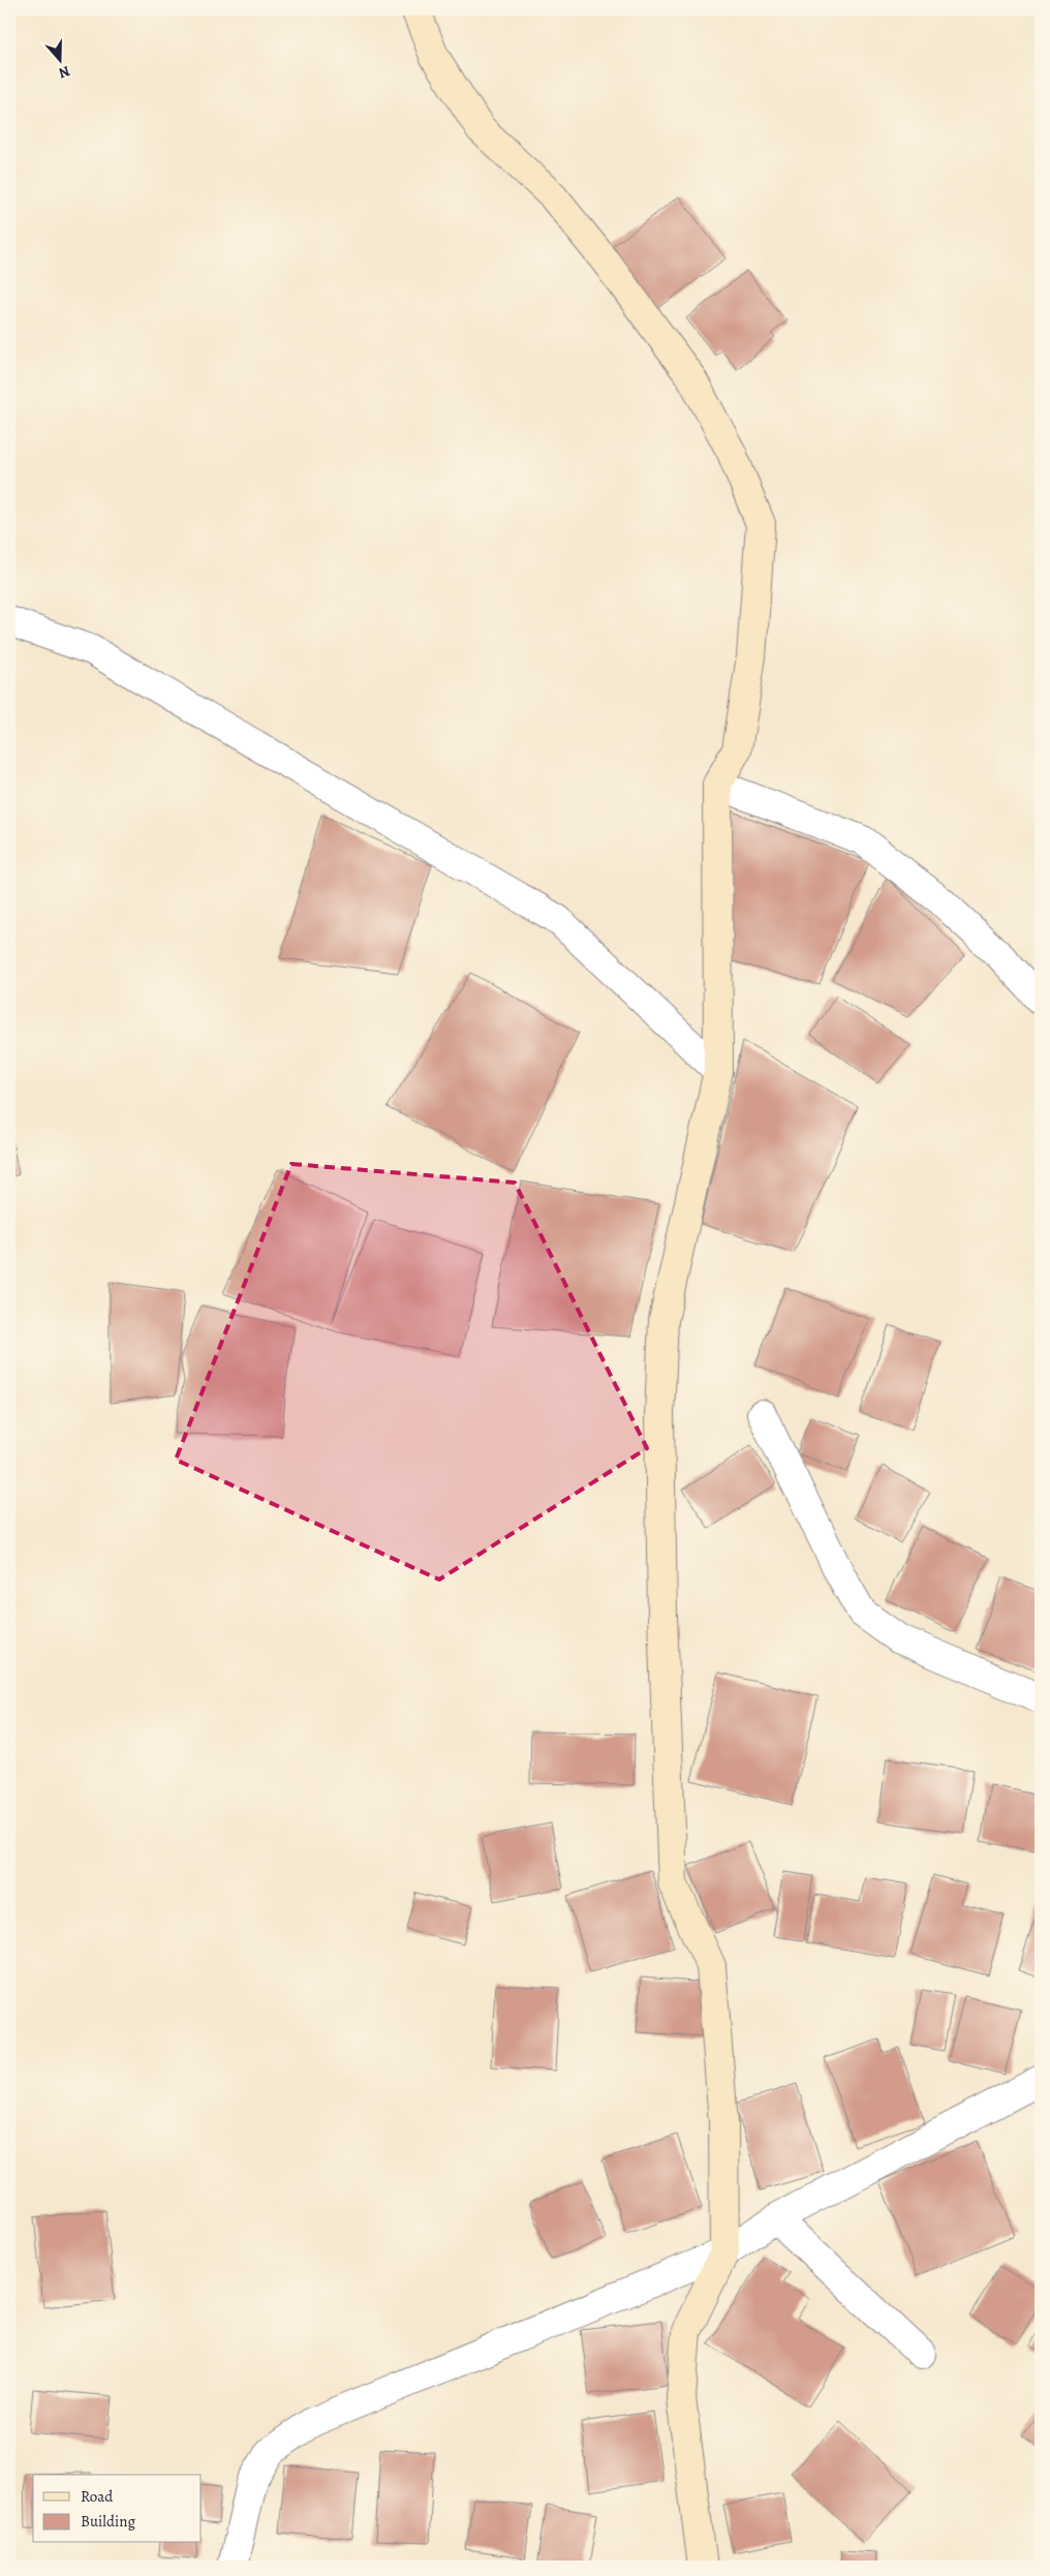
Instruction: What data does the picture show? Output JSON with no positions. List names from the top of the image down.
{
  "legend": ["Road", "Building"],
  "north": "bottom"
}
